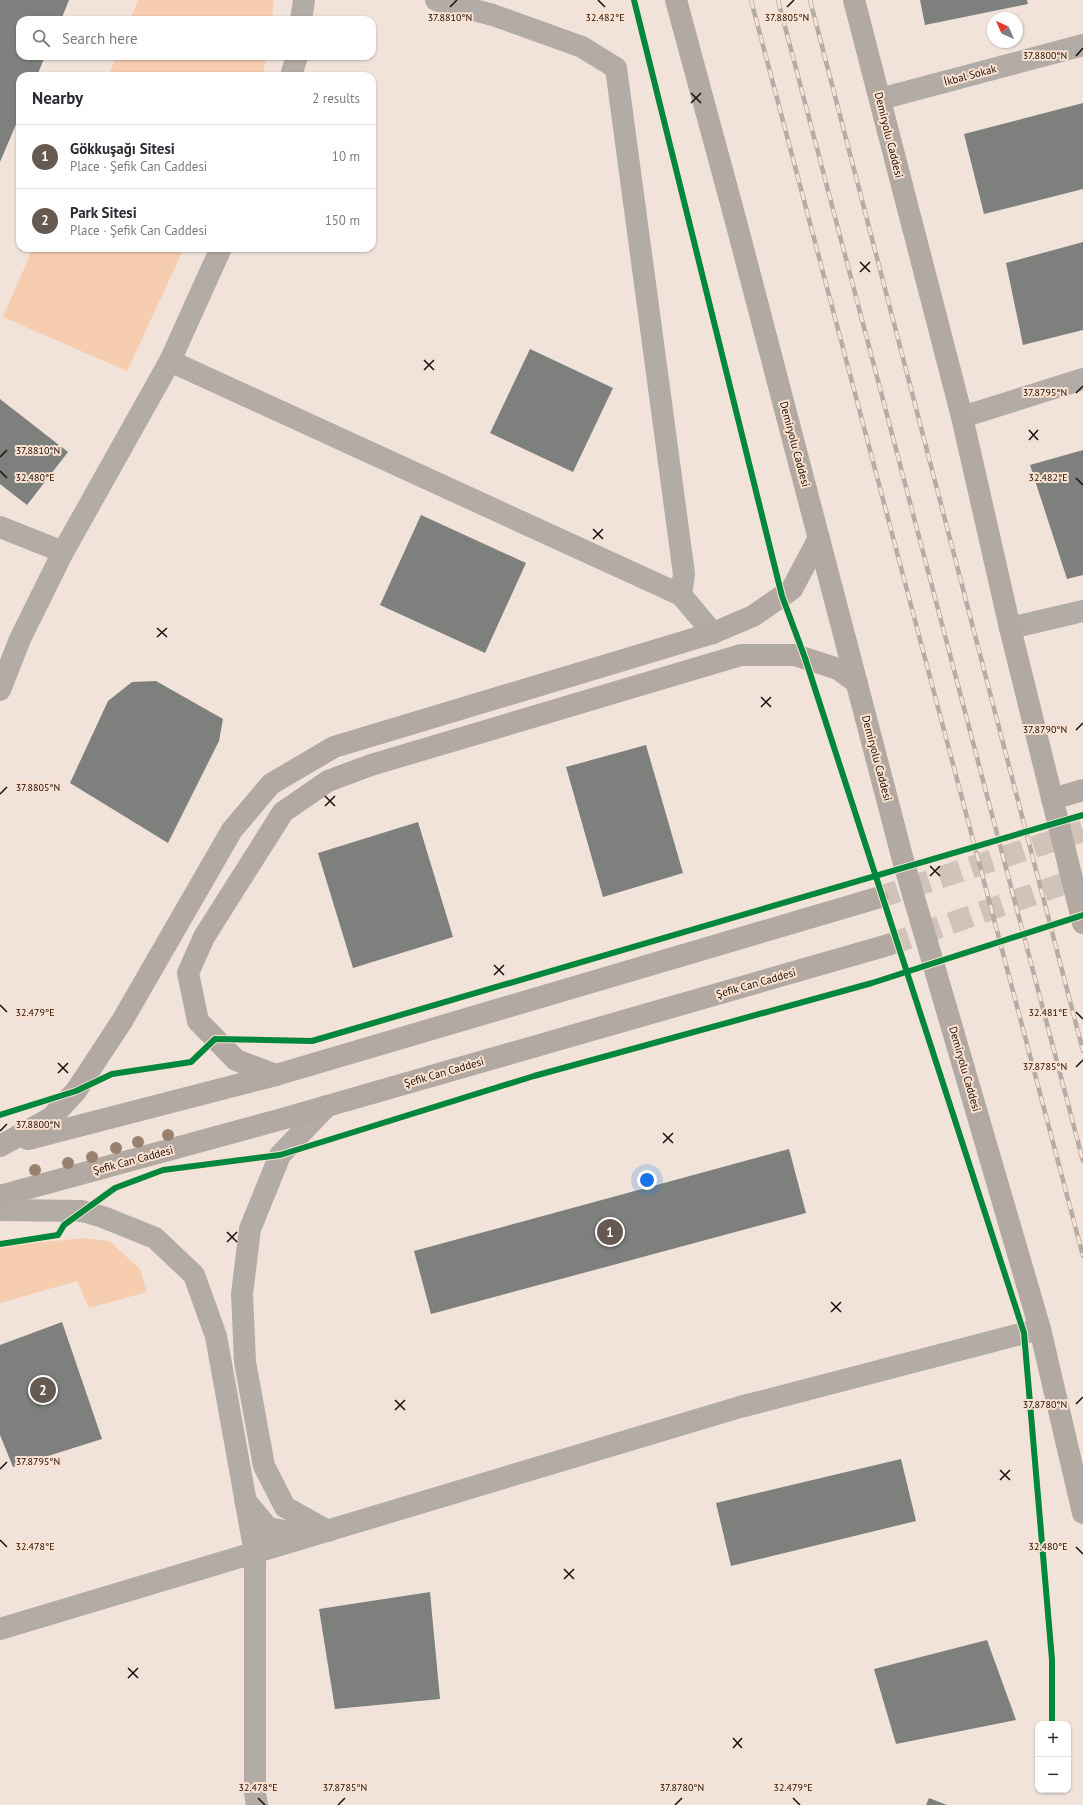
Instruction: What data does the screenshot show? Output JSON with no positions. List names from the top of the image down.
{
  "streets": {
    "main road": ["Demiryolu Caddesi", "Şefik Can Caddesi"],
    "street": ["İkbal Sokak"]
  },
  "crossings": [
    ["İkbal Sokak", "Demiryolu Caddesi"]
  ],
  "north": "top left",
  "page": {
    "search": "Search here",
    "heading": ["Nearby", "2 results"],
    "list": [
      {
        "mark": "1",
        "name": "Gökkuşağı Sitesi",
        "note": "Place · Şefik Can Caddesi",
        "value": "10 m"
      },
      {
        "mark": "2",
        "name": "Park Sitesi",
        "note": "Place · Şefik Can Caddesi",
        "value": "150 m"
      }
    ],
    "pins": ["1", "2"],
    "map_buttons": ["+", "−"]
  },
  "coordinates": [
    "37.8810°N",
    "32.482°E",
    "37.8805°N",
    "37.8800°N",
    "37.8795°N",
    "32.480°E",
    "37.8790°N",
    "32.481°E",
    "32.479°E",
    "37.8785°N",
    "37.8780°N",
    "32.478°E"
  ]
}
